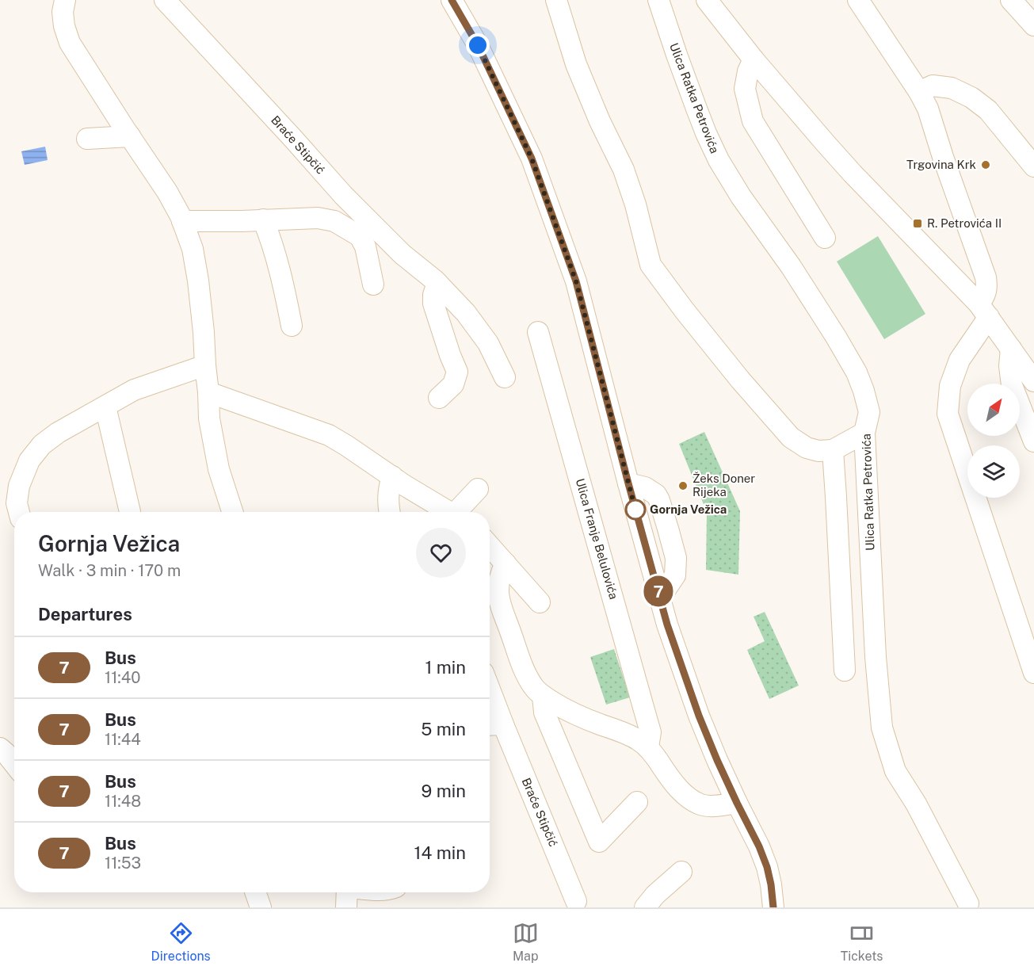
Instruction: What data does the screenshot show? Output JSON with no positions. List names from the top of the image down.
{
  "streets": {
    "street": ["Ulica Ratka Petrovića", "Braće Stipčić", "Ulica Franje Belulovića"]
  },
  "places": {
    "other": ["Trgovina Krk", "Žeks Doner Rijeka", "Gornja Vežica"],
    "transit": ["R. Petrovića II"]
  },
  "lines": ["bus line 7"],
  "north": "top right",
  "page": {
    "on_map": "7",
    "heading": [
      ["Gornja Vežica", "Walk · 3 min · 170 m"],
      "Departures"
    ],
    "list": [
      {
        "mark": "7",
        "name": "Bus",
        "note": "11:40",
        "value": "1 min"
      },
      {
        "mark": "7",
        "name": "Bus",
        "note": "11:44",
        "value": "5 min"
      },
      {
        "mark": "7",
        "name": "Bus",
        "note": "11:48",
        "value": "9 min"
      },
      {
        "mark": "7",
        "name": "Bus",
        "note": "11:53",
        "value": "14 min"
      }
    ],
    "tabs": ["Directions", "Map", "Tickets"]
  }
}
